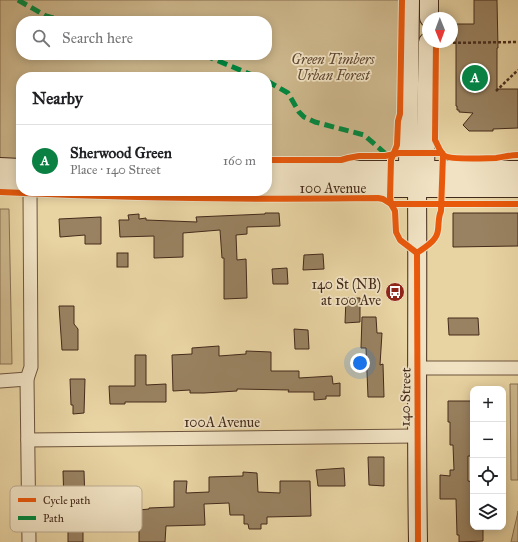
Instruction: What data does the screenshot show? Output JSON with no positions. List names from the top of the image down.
{
  "streets": {
    "main road": ["100 Avenue", "140 Street"],
    "street": ["100A Avenue"]
  },
  "crossings": [
    ["100 Avenue", "140 Street"],
    ["140 Street", "100A Avenue"]
  ],
  "parks": ["Green Timbers Urban Forest"],
  "places": {
    "bus stop": ["140 St (NB) at 100 Ave"]
  },
  "legend": ["Cycle path", "Path"],
  "north": "bottom",
  "page": {
    "search": "Search here",
    "pins": "A",
    "heading": "Nearby",
    "list": [
      {
        "mark": "A",
        "name": "Sherwood Green",
        "note": "Place · 140 Street",
        "value": "160 m"
      }
    ],
    "map_buttons": ["+", "−"]
  }
}
